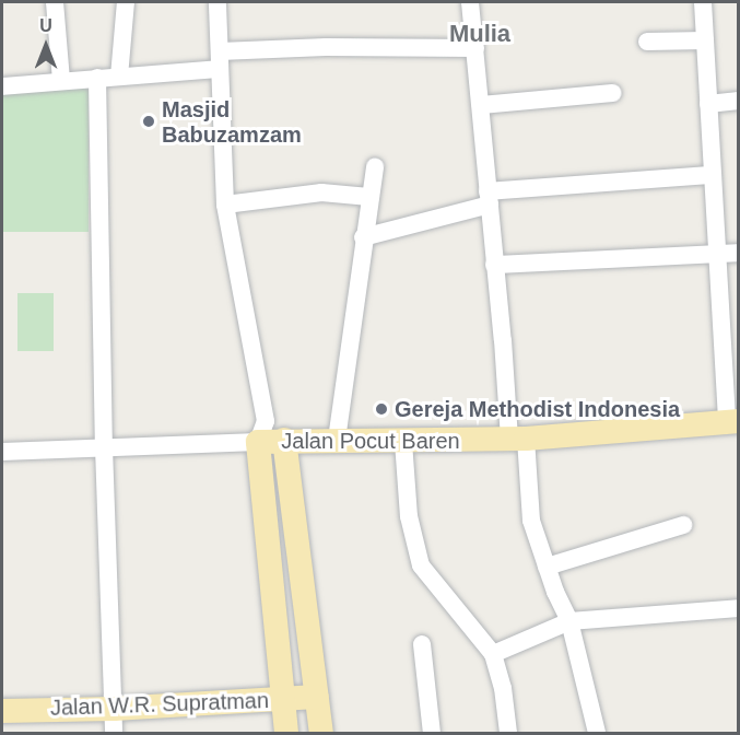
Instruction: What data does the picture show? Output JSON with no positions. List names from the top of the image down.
{
  "streets": {
    "main road": ["Jalan Pocut Baren", "Jalan W.R. Supratman"]
  },
  "districts": ["Mulia"],
  "places": ["Masjid Babuzamzam", "Gereja Methodist Indonesia"],
  "north": "top"
}
